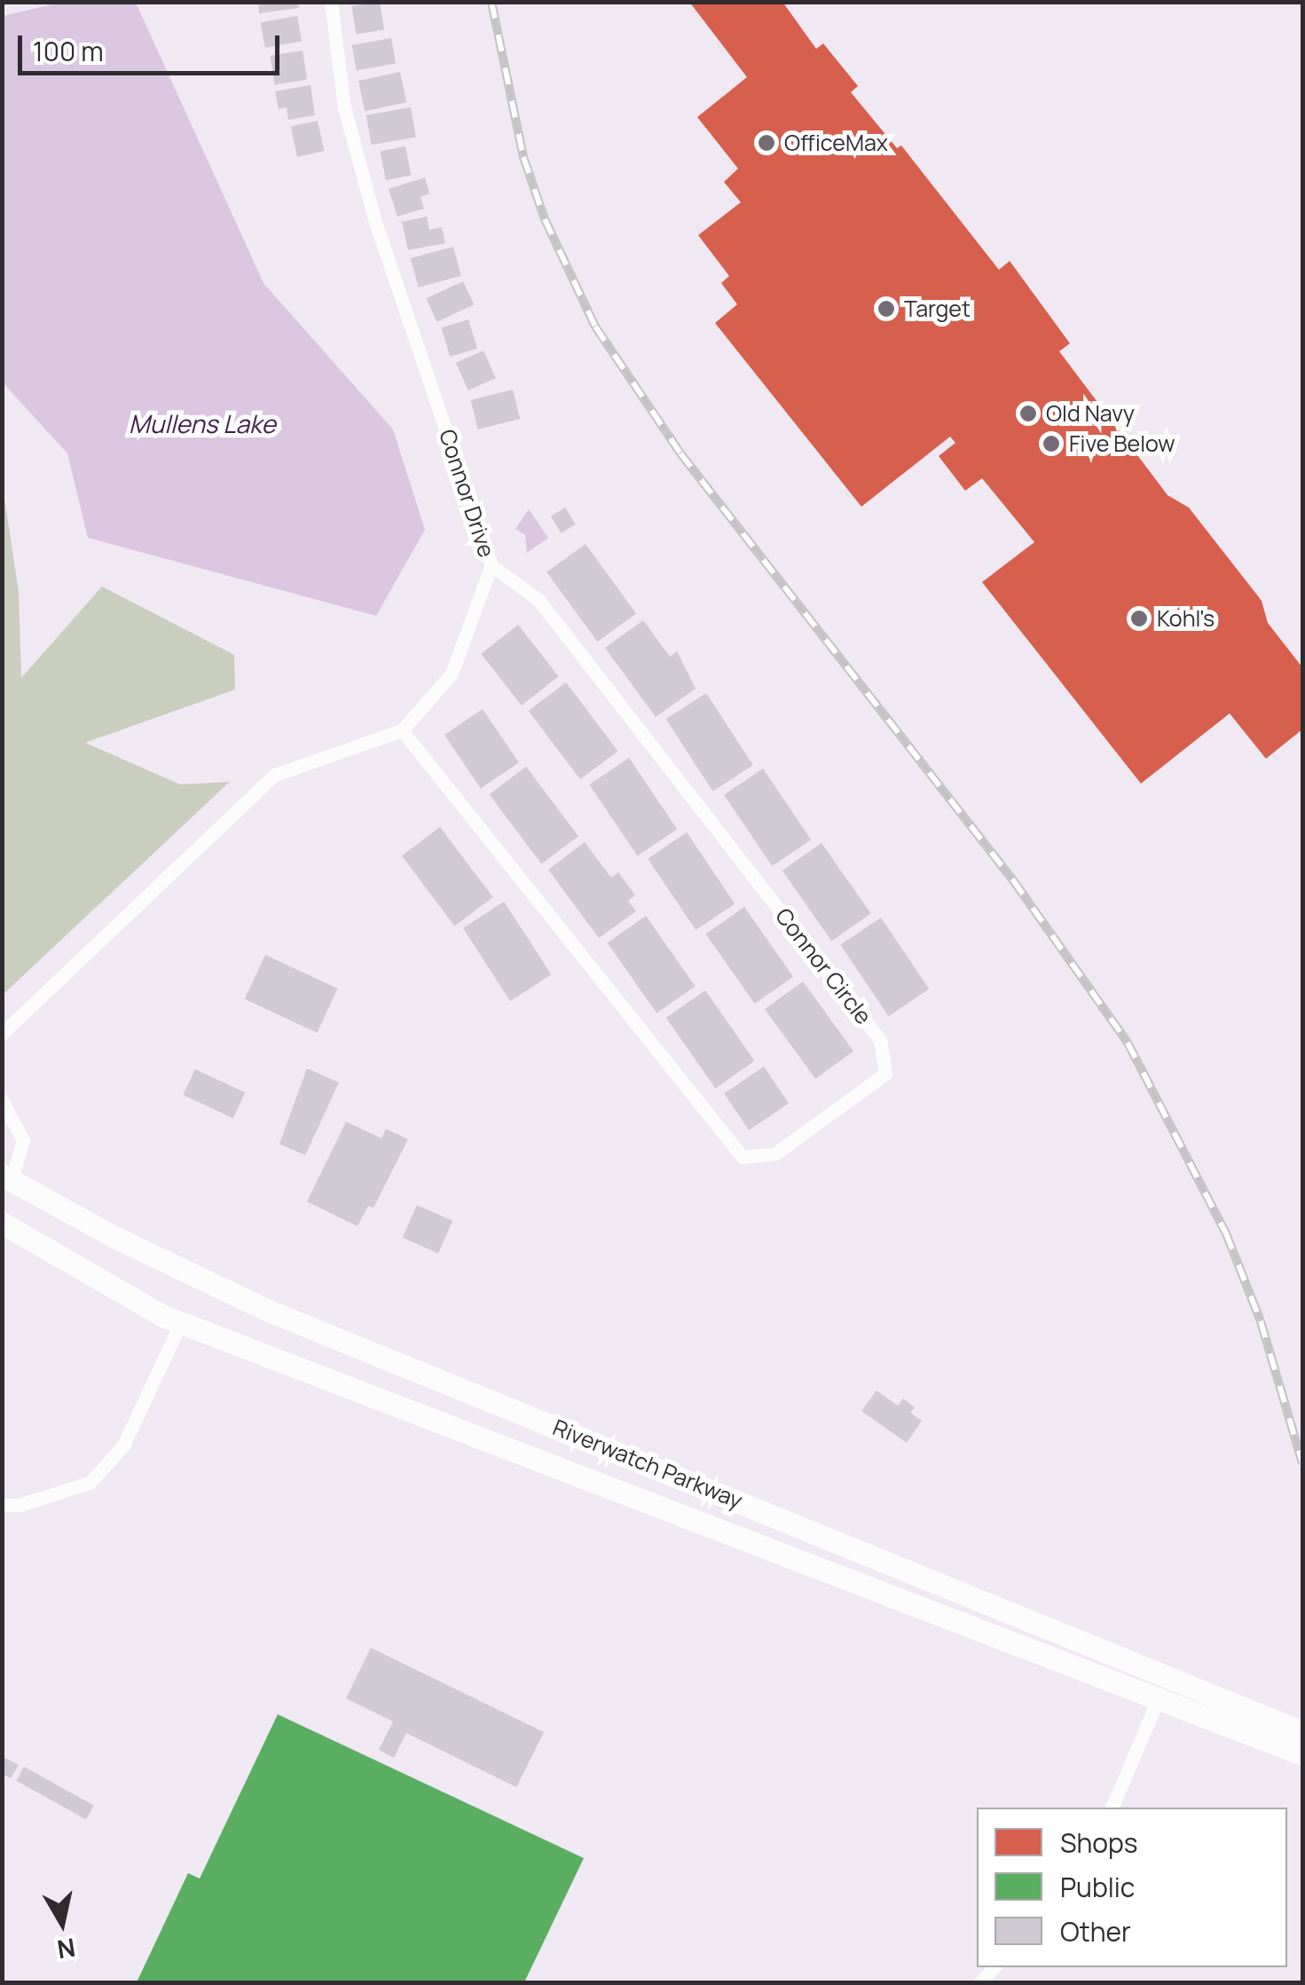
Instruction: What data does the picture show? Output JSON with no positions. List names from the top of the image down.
{
  "streets": {
    "main road": ["Riverwatch Parkway"],
    "street": ["Connor Drive", "Connor Circle"]
  },
  "crossings": [
    ["Connor Drive", "Connor Circle"]
  ],
  "water": ["Mullens Lake"],
  "places": [
    "OfficeMax",
    "Target",
    "Old Navy",
    "Five Below",
    "Kohl's"
  ],
  "legend": ["Shops", "Public", "Other"],
  "scale_bar": "100 m",
  "north": "bottom"
}
